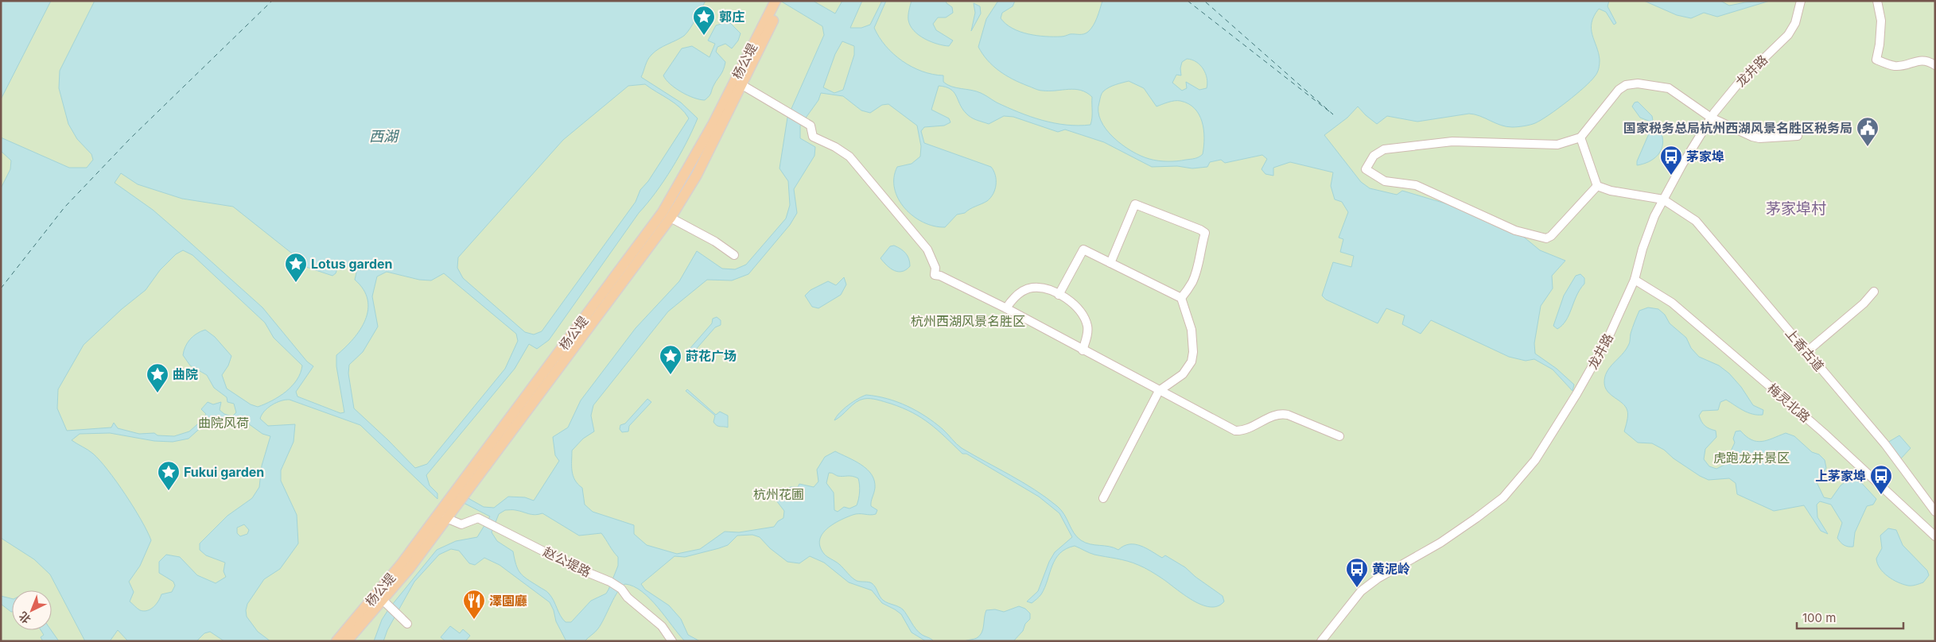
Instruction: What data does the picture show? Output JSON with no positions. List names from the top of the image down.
{
  "streets": {
    "main road": ["杨公堤"],
    "street": [
      "龙井路",
      "上香古道",
      "梅灵北路",
      "赵公堤路"
    ]
  },
  "crossings": [
    ["杨公堤", "赵公堤路"],
    ["龙井路", "上香古道"],
    ["龙井路", "梅灵北路"]
  ],
  "districts": ["茅家埠村"],
  "water": ["西湖"],
  "parks": [
    "杭州西湖风景名胜区",
    "曲院风荷",
    "虎跑龙井景区",
    "杭州花圃"
  ],
  "places": {
    "place": [
      "郭庄",
      "Lotus garden",
      "莳花广场",
      "曲院",
      "Fukui garden"
    ],
    "public building": ["国家税务总局杭州西湖风景名胜区税务局"],
    "bus stop": ["茅家埠", "上茅家埠", "黄泥岭"],
    "restaurant": ["澤園廳"]
  },
  "scale_bar": "100 m",
  "north": "bottom left"
}
